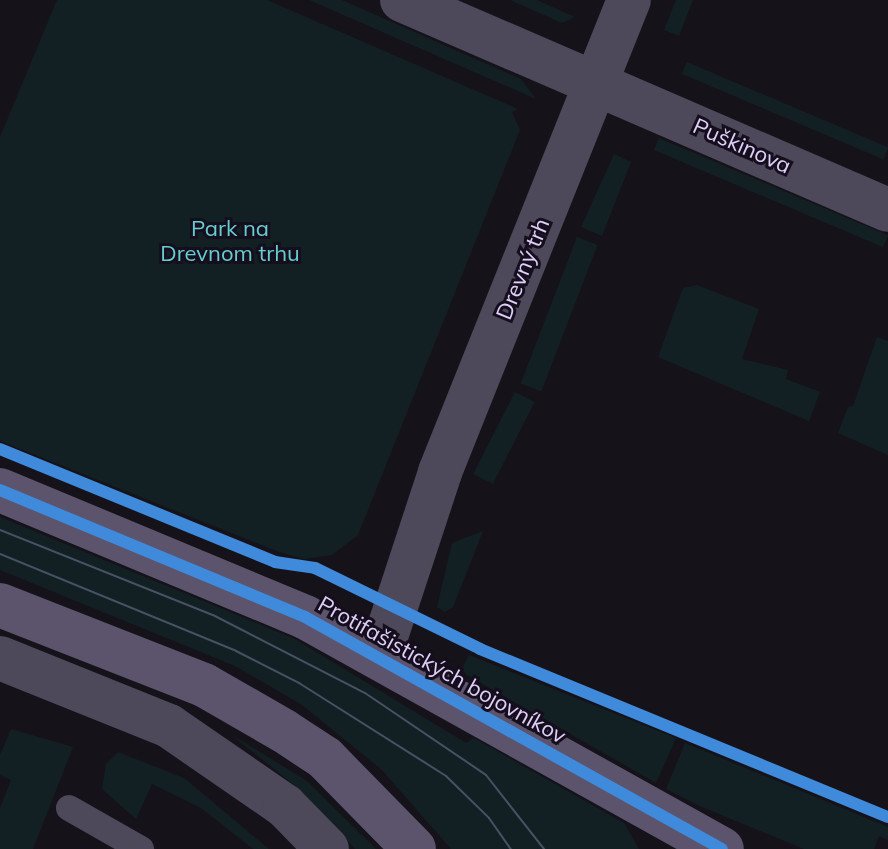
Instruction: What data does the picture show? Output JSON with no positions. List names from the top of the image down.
{
  "streets": {
    "street": ["Puškinova", "Drevný trh", "Protifašistických bojovníkov"]
  },
  "crossings": [
    ["Puškinova", "Drevný trh"],
    ["Drevný trh", "Protifašistických bojovníkov"]
  ],
  "parks": ["Park na Drevnom trhu"]
}
